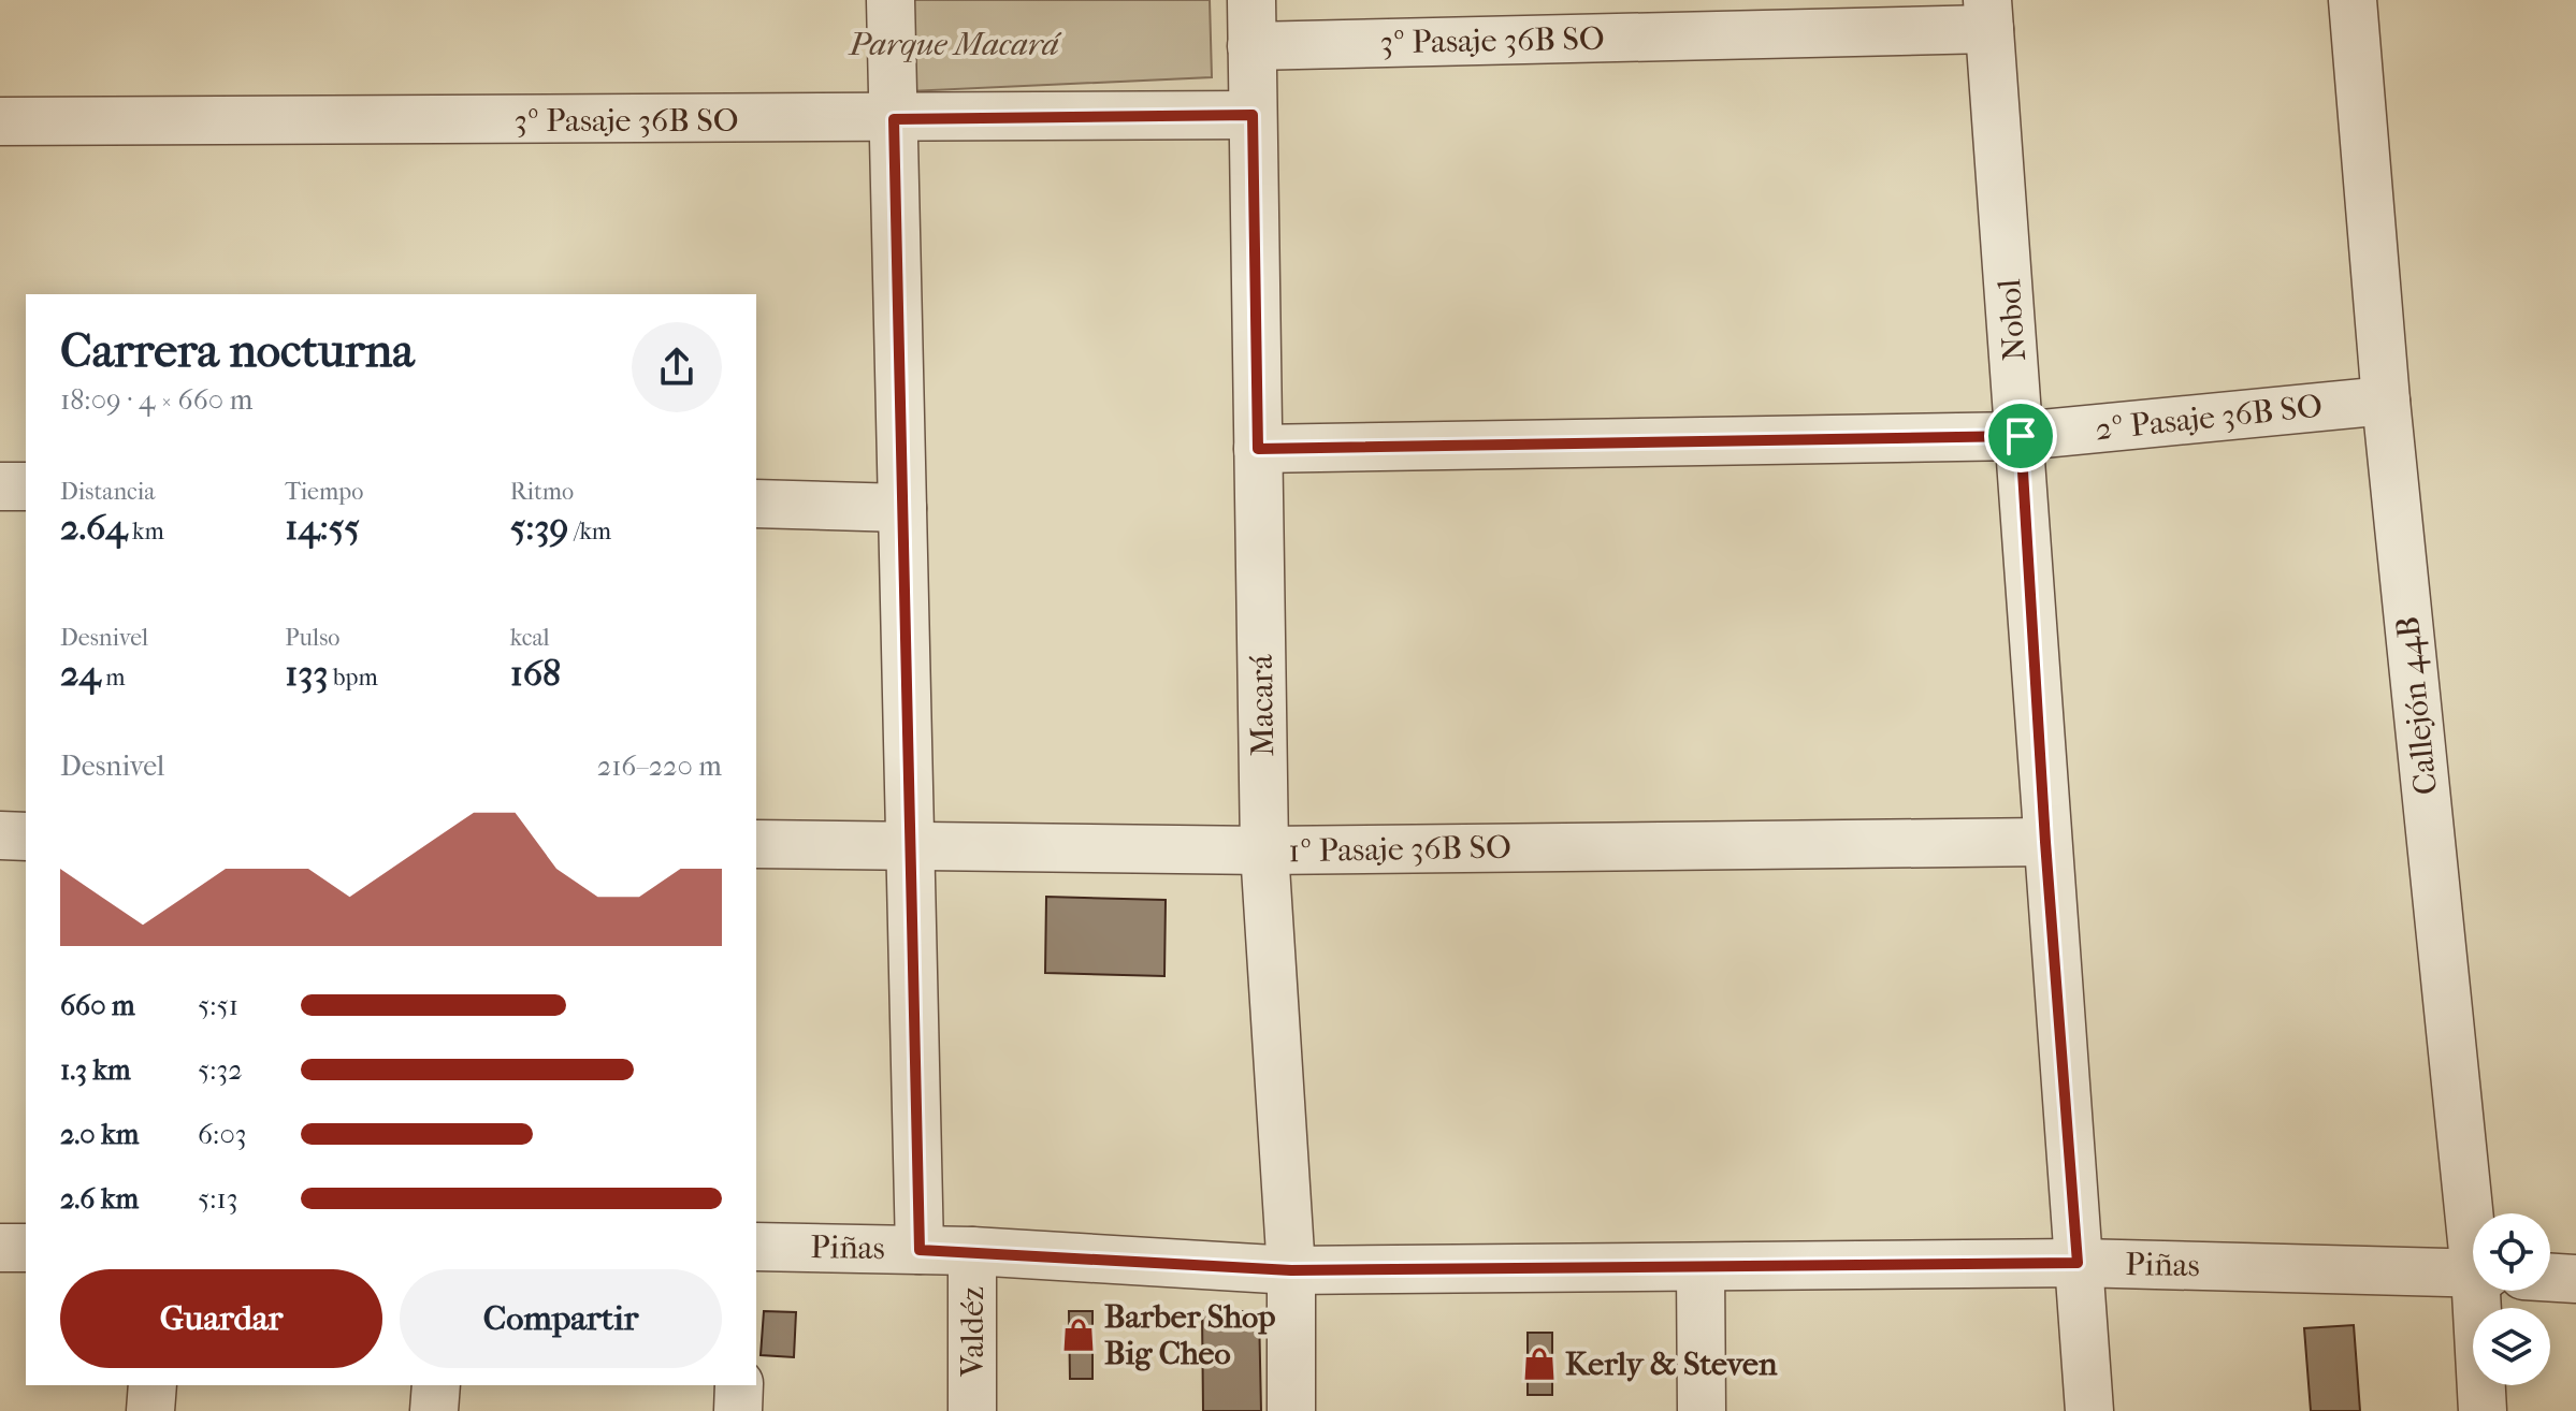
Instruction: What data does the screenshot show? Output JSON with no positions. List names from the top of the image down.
{
  "streets": {
    "street": [
      "3º Pasaje 36B SO",
      "Nobol",
      "2º Pasaje 36B SO",
      "Macará",
      "Callejón 44B",
      "1º Pasaje 36B SO",
      "Piñas",
      "Valdéz"
    ]
  },
  "crossings": [
    ["3º Pasaje 36B SO", "Nobol"],
    ["3º Pasaje 36B SO", "Macará"],
    ["Nobol", "2º Pasaje 36B SO"],
    ["Nobol", "1º Pasaje 36B SO"],
    ["Nobol", "Piñas"],
    ["2º Pasaje 36B SO", "Macará"],
    ["2º Pasaje 36B SO", "Callejón 44B"],
    ["Macará", "1º Pasaje 36B SO"],
    ["Macará", "Piñas"],
    ["Piñas", "Valdéz"]
  ],
  "parks": ["Parque Macará"],
  "places": {
    "shop": ["Barber Shop Big Cheo", "Kerly & Steven"]
  },
  "page": {
    "heading": ["Carrera nocturna", "18:09 · 4 × 660 m"],
    "stats": [
      ["Distancia", "2.64 km"],
      ["Tiempo", "14:55"],
      ["Ritmo", "5:39 /km"],
      ["Desnivel", "24 m"],
      ["Pulso", "133 bpm"],
      ["kcal", "168"]
    ],
    "chart": ["Desnivel", "216–220 m"],
    "list": [
      {
        "name": "660 m",
        "note": "5:51"
      },
      {
        "name": "1.3 km",
        "note": "5:32"
      },
      {
        "name": "2.0 km",
        "note": "6:03"
      },
      {
        "name": "2.6 km",
        "note": "5:13"
      }
    ],
    "buttons": ["Guardar", "Compartir"]
  }
}
